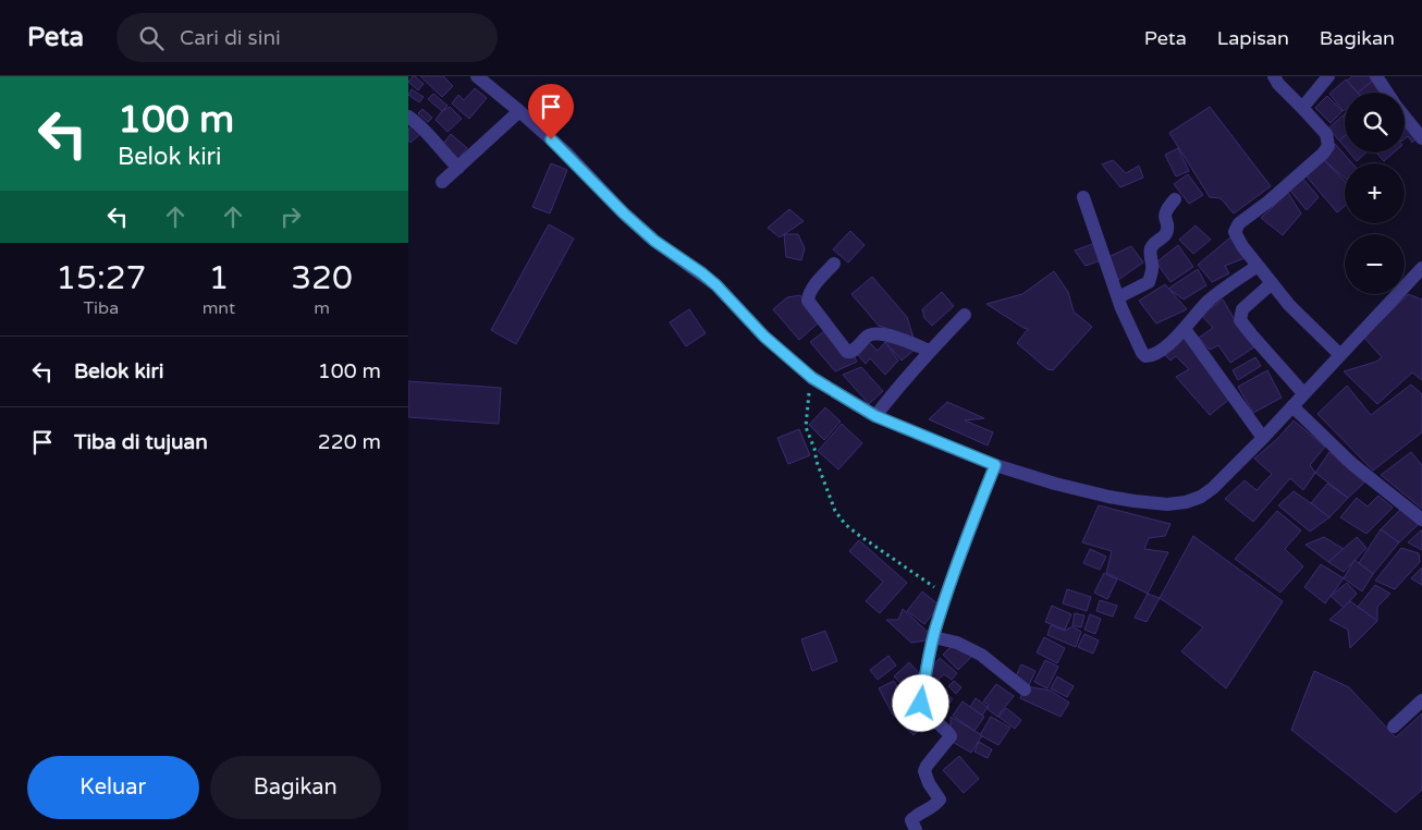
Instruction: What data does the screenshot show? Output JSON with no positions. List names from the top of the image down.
{
  "page": {
    "header": "Peta",
    "search": "Cari di sini",
    "nav": ["Peta", "Lapisan", "Bagikan"],
    "turn": ["100 m", "Belok kiri"],
    "map_buttons": ["+", "−"],
    "eta": [
      "15:27",
      "Tiba",
      "1",
      "mnt",
      "320",
      "m"
    ],
    "list": [
      {
        "name": "Belok kiri",
        "value": "100 m"
      },
      {
        "name": "Tiba di tujuan",
        "value": "220 m"
      }
    ],
    "buttons": ["Keluar", "Bagikan"]
  }
}
